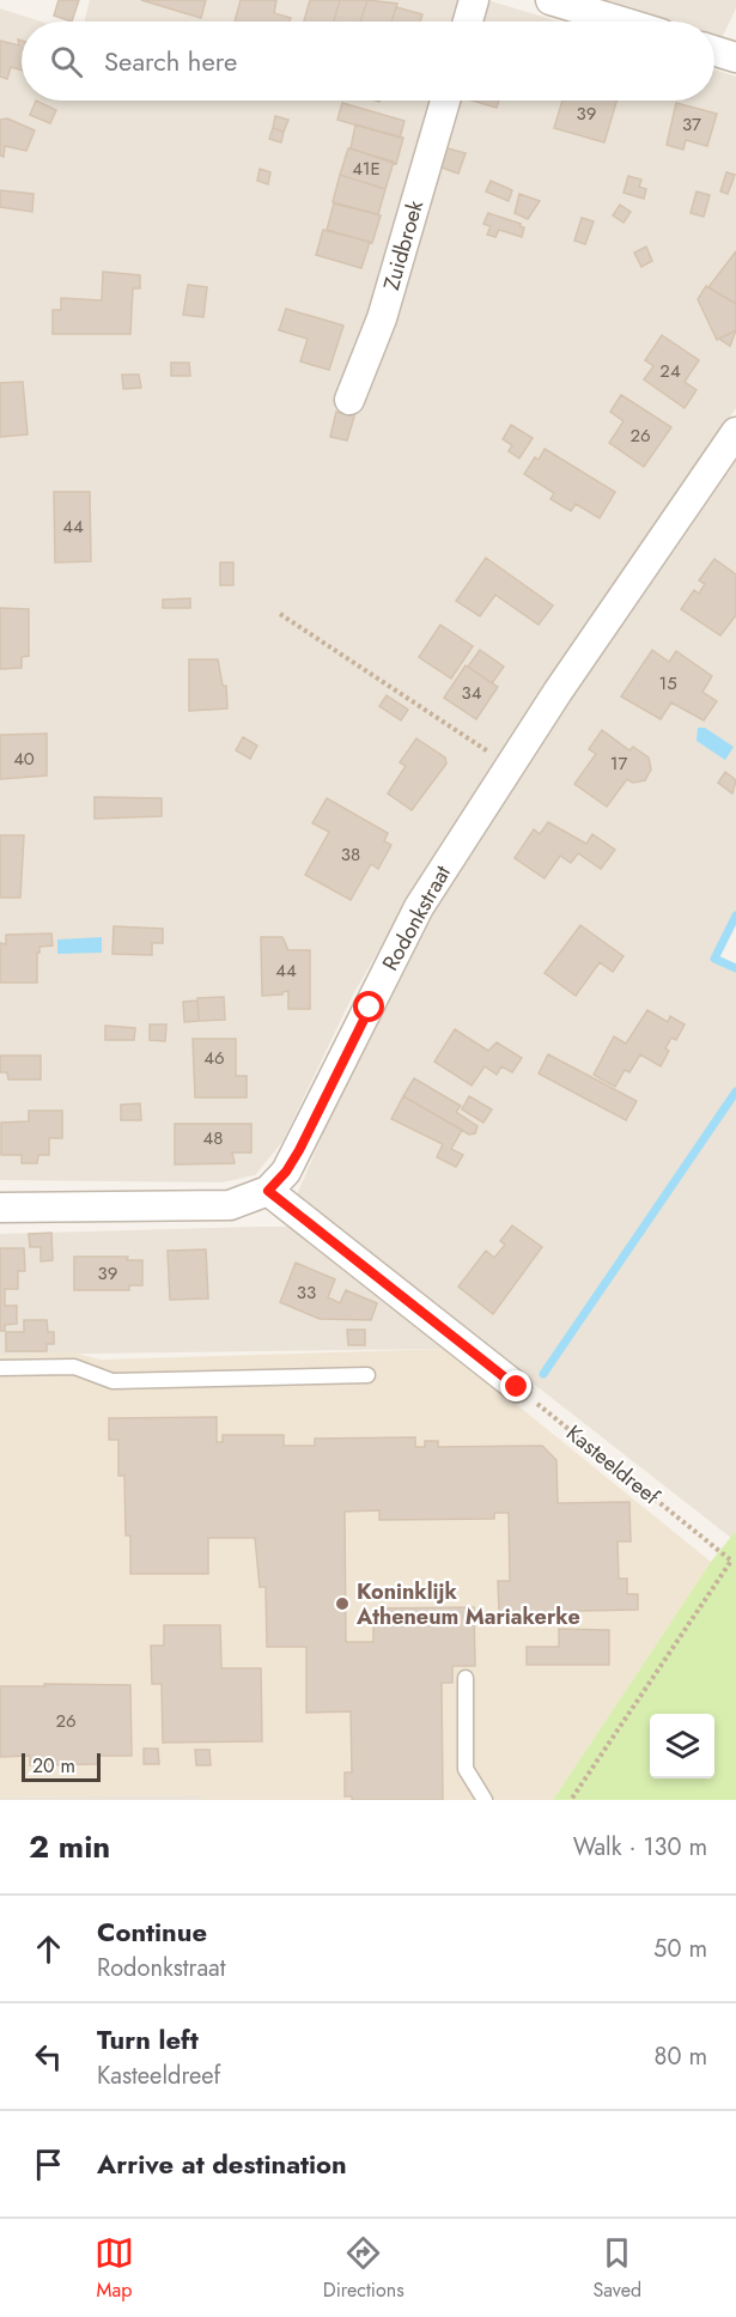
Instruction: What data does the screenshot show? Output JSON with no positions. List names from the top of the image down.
{
  "streets": {
    "street": ["Zuidbroek", "Rodonkstraat"],
    "path": ["Kasteeldreef"]
  },
  "places": ["Koninklijk Atheneum Mariakerke"],
  "house_numbers": [
    "39",
    "37",
    "41E",
    "24",
    "26",
    "44",
    "15",
    "34",
    "40",
    "17",
    "38",
    "44",
    "46",
    "48",
    "39",
    "33",
    "26"
  ],
  "scale_bar": "20 m",
  "page": {
    "search": "Search here",
    "scale": "20 m",
    "heading": ["2 min", "Walk · 130 m"],
    "list": [
      ["Continue", "Rodonkstraat", "50 m"],
      ["Turn left", "Kasteeldreef", "80 m"],
      "Arrive at destination"
    ],
    "nav": ["Map", "Directions", "Saved"]
  }
}
